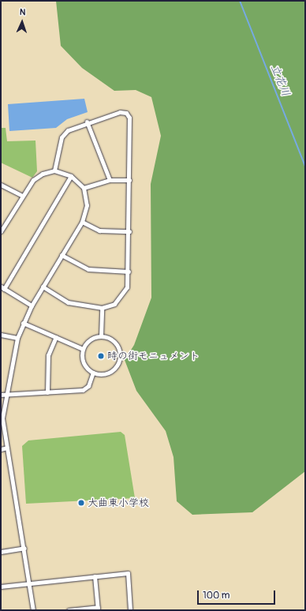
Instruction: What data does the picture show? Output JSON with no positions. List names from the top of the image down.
{
  "water": ["立花川"],
  "places": ["時の街モニュメント", "大曲東小学校"],
  "scale_bar": "100 m",
  "north": "top"
}
